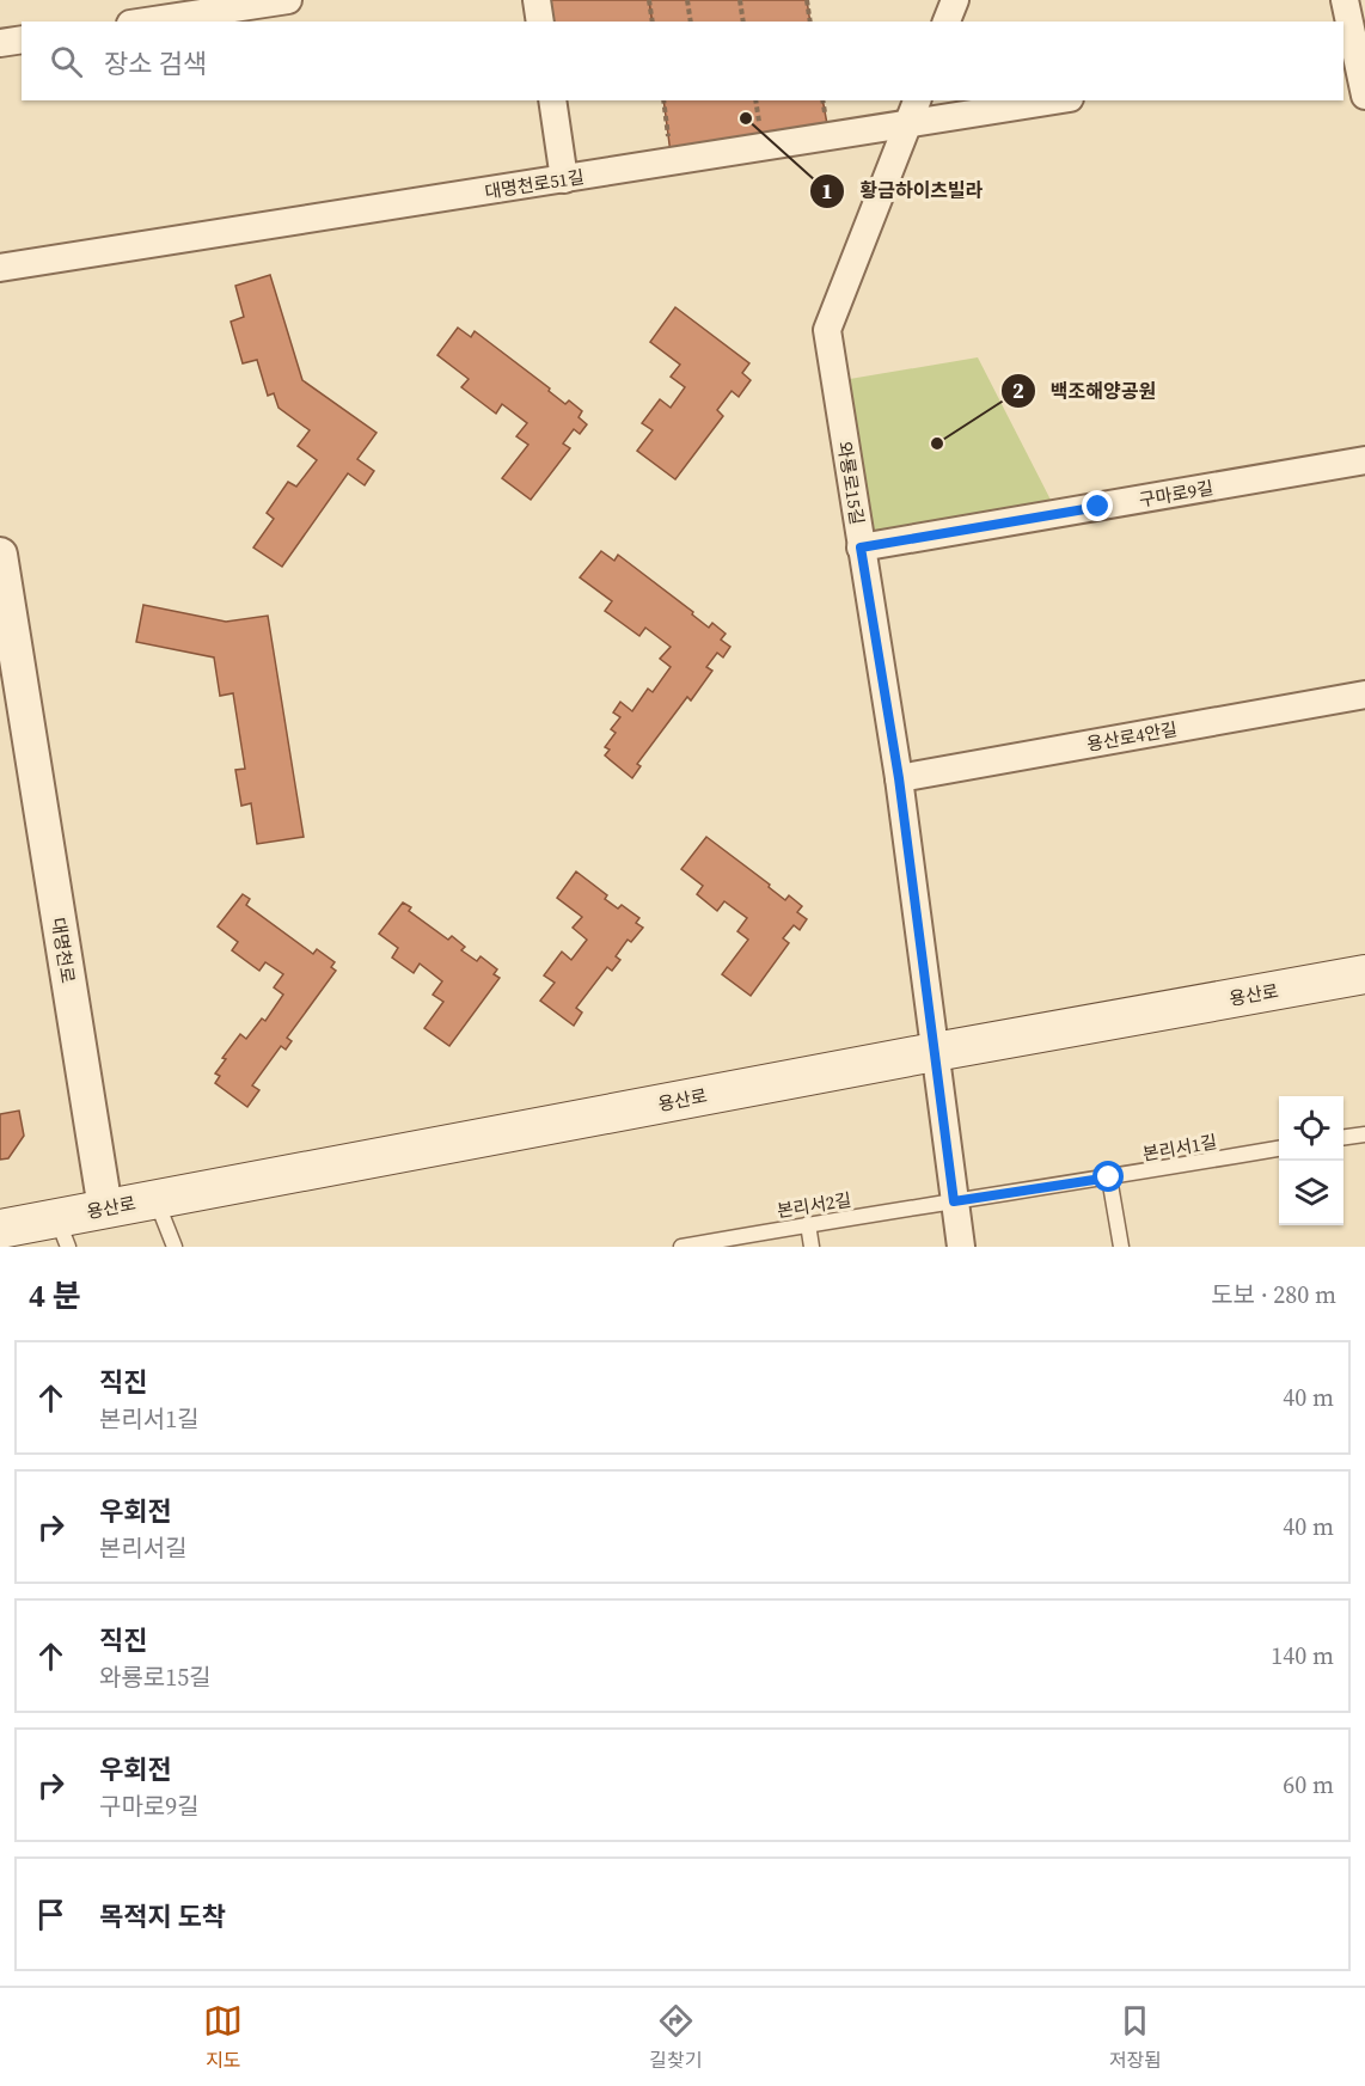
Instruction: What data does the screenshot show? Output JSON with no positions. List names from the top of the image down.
{
  "streets": {
    "main road": ["용산로"],
    "street": [
      "대명천로51길",
      "와룡로15길",
      "구마로9길",
      "용산로4안길",
      "대명천로"
    ],
    "lane": ["본리서1길", "본리서2길"]
  },
  "crossings": [
    ["대명천로51길", "와룡로15길"],
    ["와룡로15길", "구마로9길"],
    ["와룡로15길", "용산로4안길"],
    ["와룡로15길", "용산로"],
    ["와룡로15길", "본리서1길"],
    ["와룡로15길", "본리서2길"],
    ["대명천로", "용산로"],
    ["본리서1길", "본리서2길"]
  ],
  "places": ["황금하이츠빌라", "백조해양공원"],
  "page": {
    "search": "장소 검색",
    "heading": ["4 분", "도보 · 280 m"],
    "list": [
      ["직진", "본리서1길", "40 m"],
      ["우회전", "본리서길", "40 m"],
      ["직진", "와룡로15길", "140 m"],
      ["우회전", "구마로9길", "60 m"],
      "목적지 도착"
    ],
    "nav": ["지도", "길찾기", "저장됨"]
  }
}
